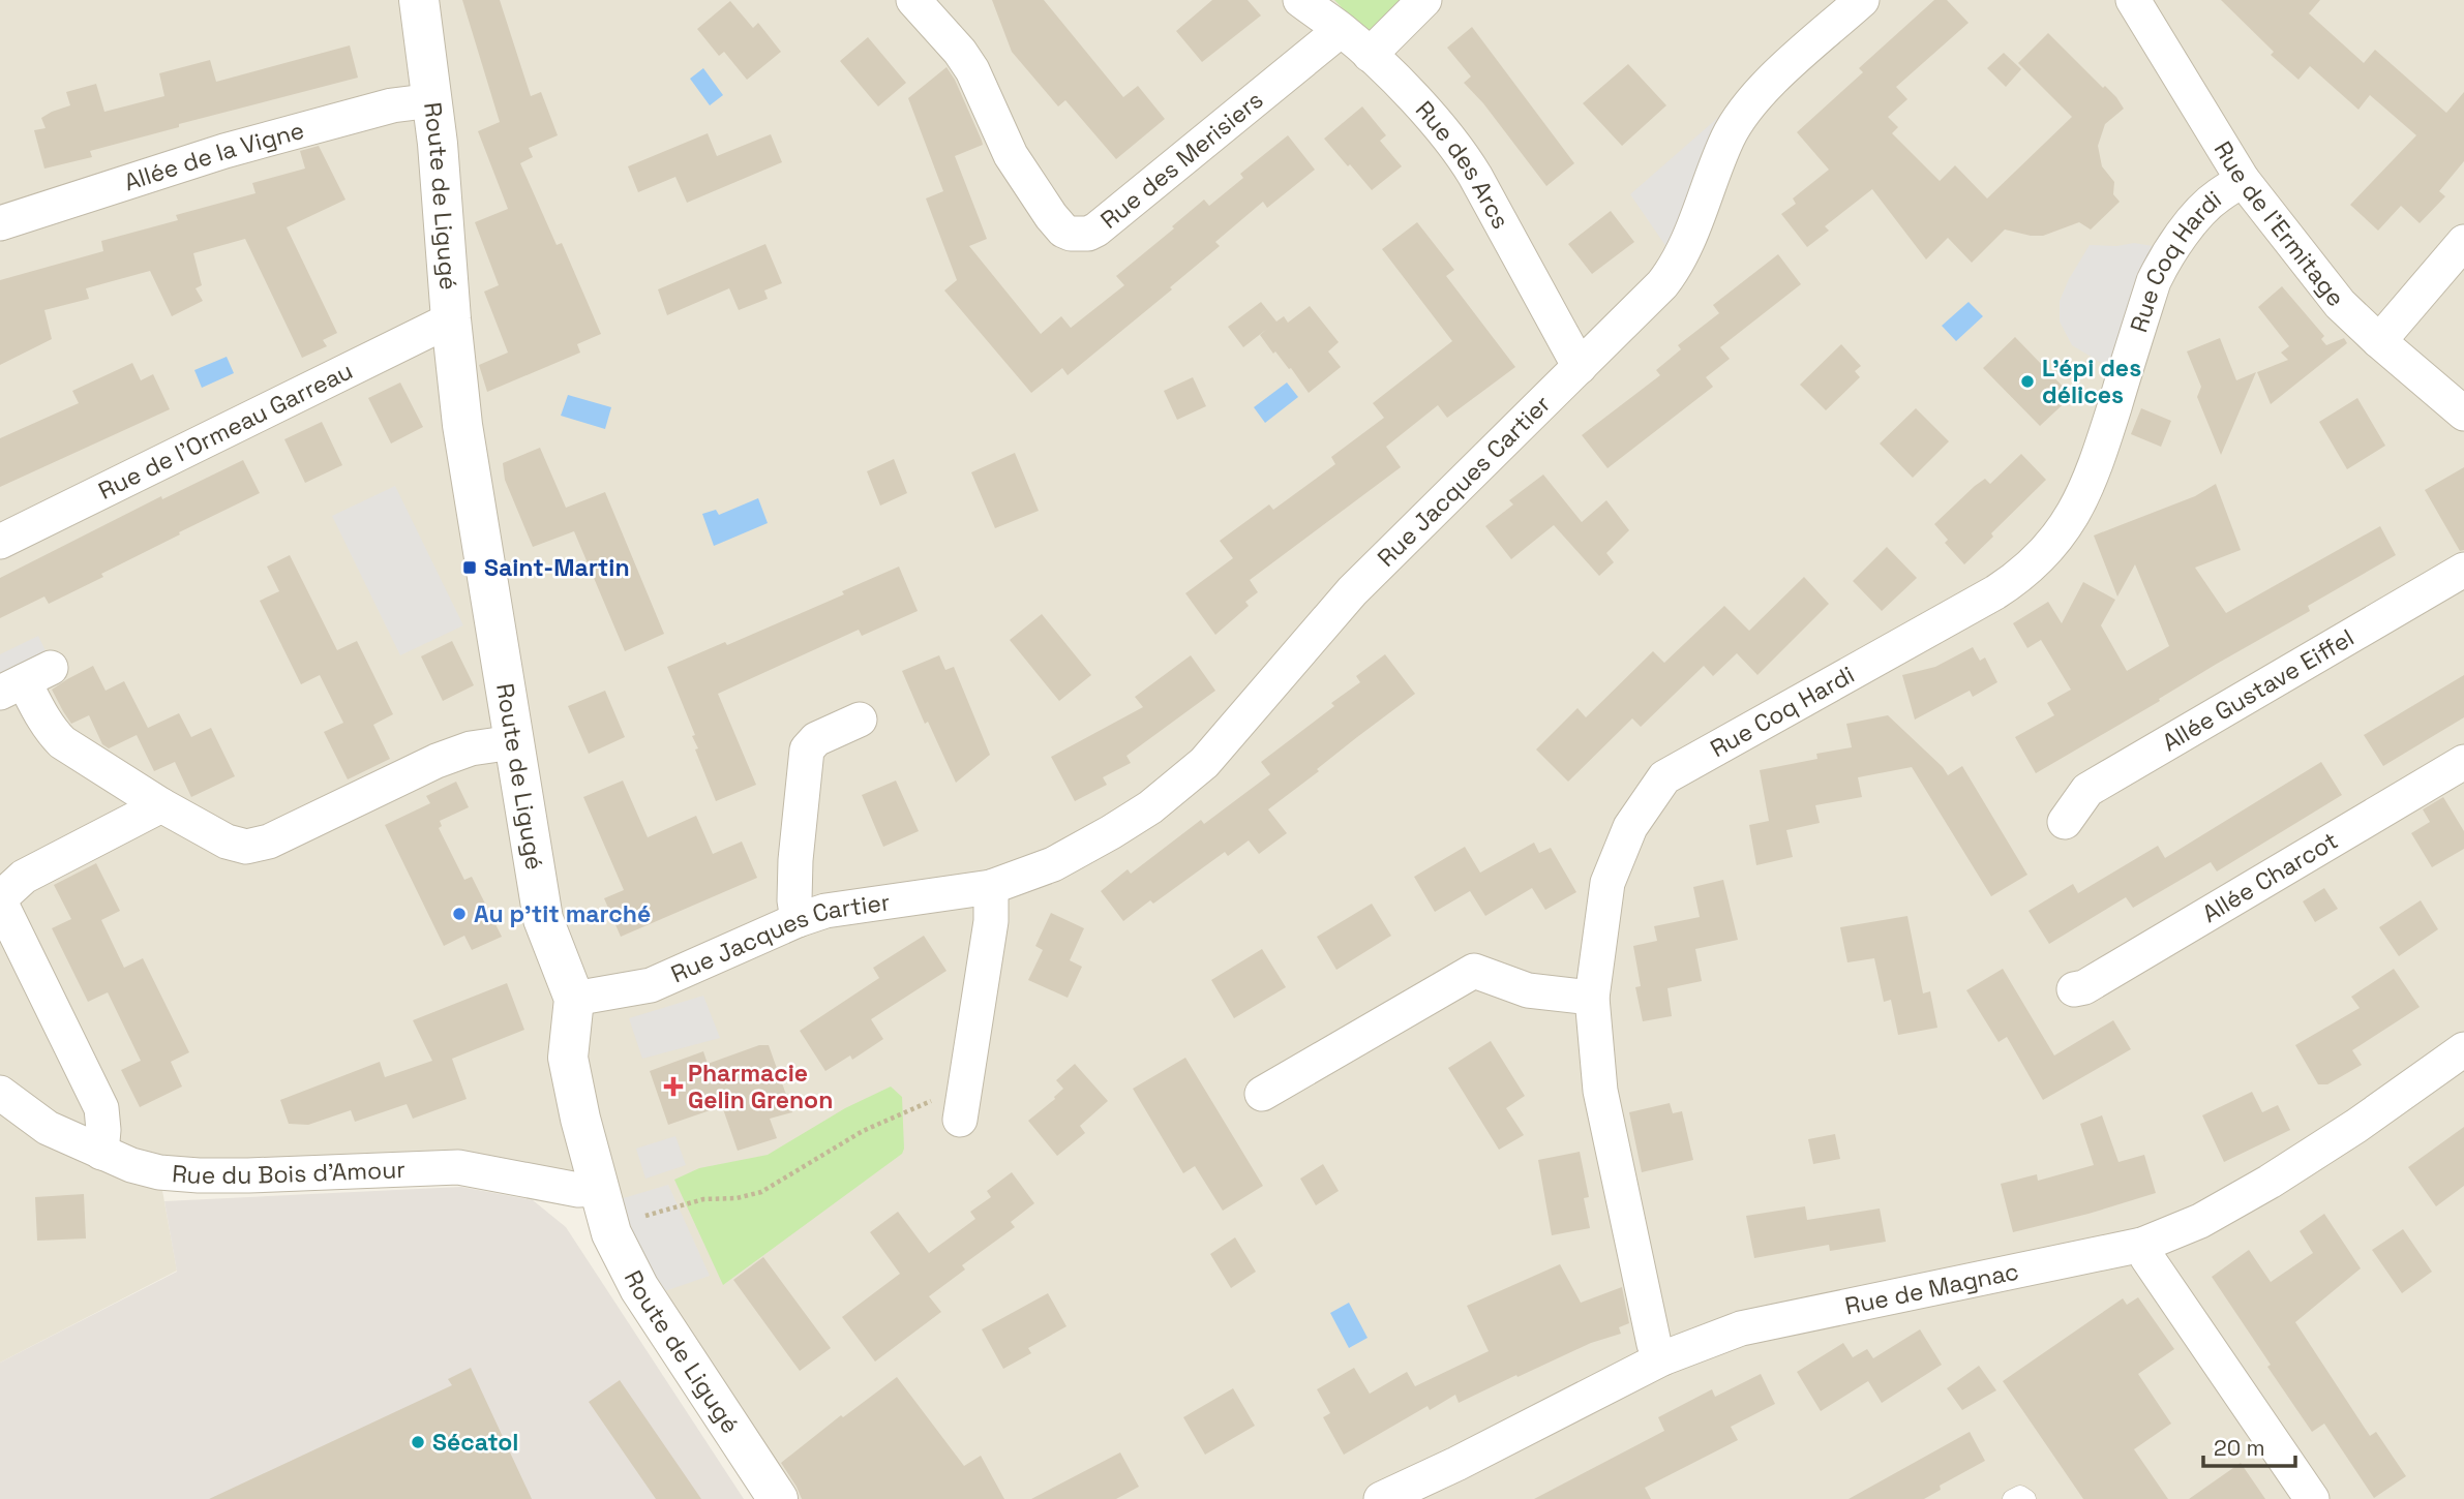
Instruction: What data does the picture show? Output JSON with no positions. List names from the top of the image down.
{
  "streets": {
    "street": [
      "Allée de la Vigne",
      "Rue des Merisiers",
      "Rue des Arcs",
      "Route de Ligugé",
      "Rue de l'Ermitage",
      "Rue Coq Hardi",
      "Rue de l'Ormeau Garreau",
      "Rue Jacques Cartier",
      "Allée Gustave Eiffel",
      "Allée Charcot",
      "Rue du Bois d'Amour",
      "Rue de Magnac"
    ]
  },
  "crossings": [
    ["Allée de la Vigne", "Route de Ligugé"],
    ["Rue des Merisiers", "Rue des Arcs"],
    ["Rue des Arcs", "Rue Jacques Cartier"],
    ["Route de Ligugé", "Rue de l'Ormeau Garreau"],
    ["Route de Ligugé", "Rue Jacques Cartier"],
    ["Route de Ligugé", "Rue du Bois d'Amour"],
    ["Rue de l'Ermitage", "Rue Coq Hardi"],
    ["Rue Coq Hardi", "Rue de Magnac"]
  ],
  "places": {
    "other": ["L'épi des délices", "Au p'tit marché", "Sécatol"],
    "transit": ["Saint-Martin"],
    "health": ["Pharmacie Gelin Grenon"]
  },
  "scale_bar": "20 m"
}
